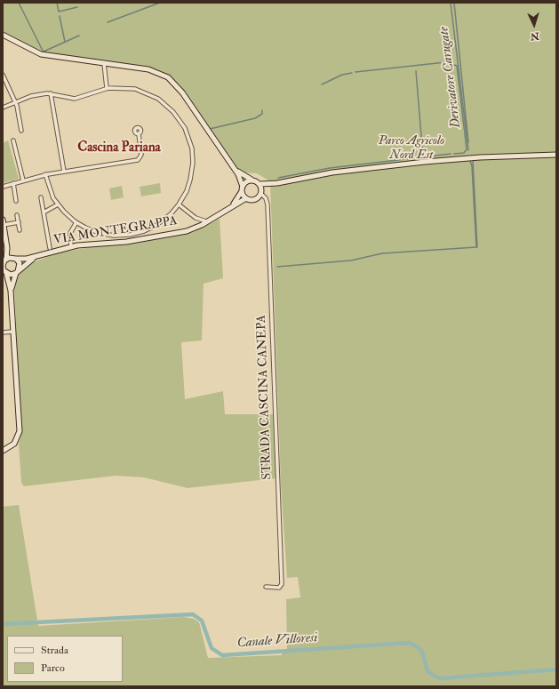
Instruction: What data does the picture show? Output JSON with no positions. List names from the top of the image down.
{
  "streets": {
    "street": ["VIA MONTEGRAPPA", "STRADA CASCINA CANEPA"]
  },
  "crossings": [
    ["VIA MONTEGRAPPA", "STRADA CASCINA CANEPA"]
  ],
  "districts": ["Cascina Pariana"],
  "water": ["Derivatore Carugate", "Canale Villoresi"],
  "parks": ["Parco Agricolo Nord Est"],
  "legend": ["Strada", "Parco"],
  "north": "bottom"
}
